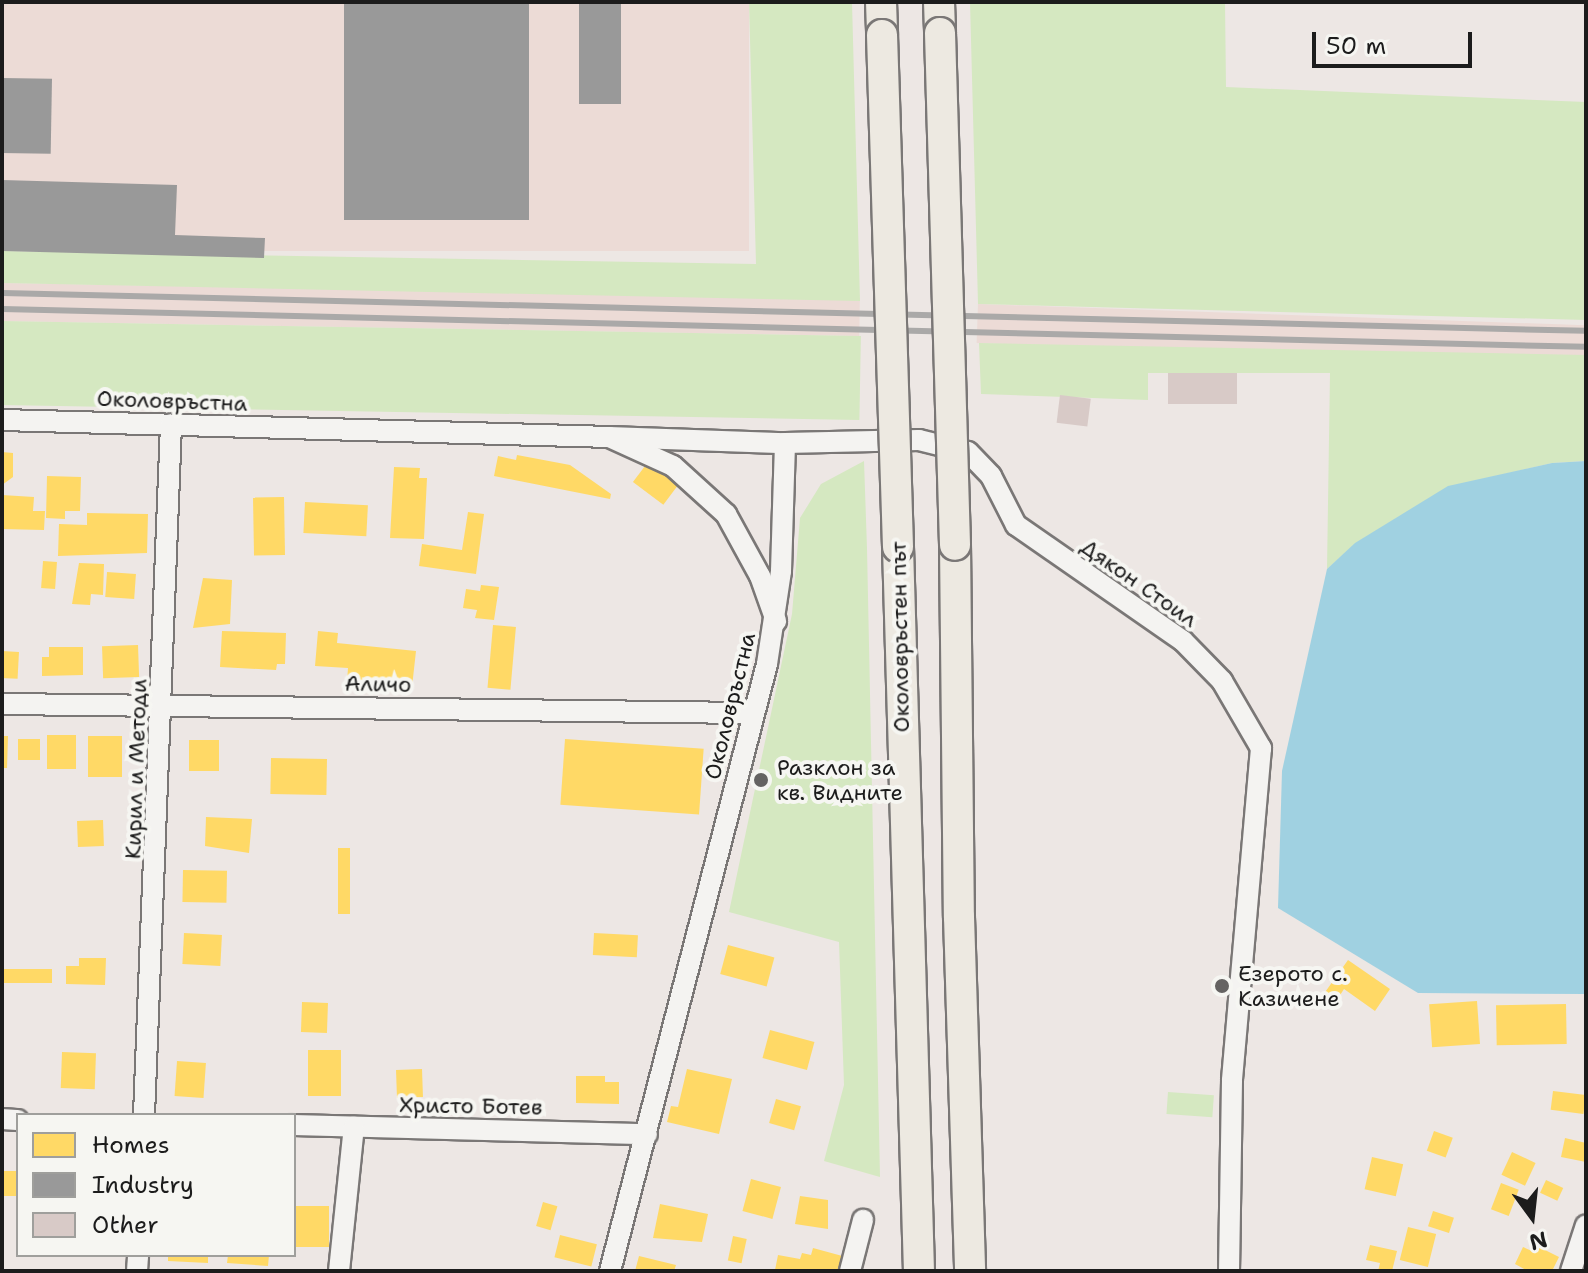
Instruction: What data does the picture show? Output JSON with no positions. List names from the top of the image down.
{
  "streets": {
    "highway": ["Околовръстен път"],
    "street": [
      "Околовръстна",
      "Дякон Стоил",
      "Аличо",
      "Кирил и Методи",
      "Христо Ботев"
    ]
  },
  "crossings": [
    ["Околовръстна", "Дякон Стоил"],
    ["Околовръстна", "Аличо"],
    ["Околовръстна", "Кирил и Методи"],
    ["Околовръстна", "Христо Ботев"],
    ["Аличо", "Кирил и Методи"]
  ],
  "places": ["Разклон за кв. Видните", "Езерото с. Казичене"],
  "legend": ["Homes", "Industry", "Other"],
  "scale_bar": "50 m",
  "north": "bottom"
}
